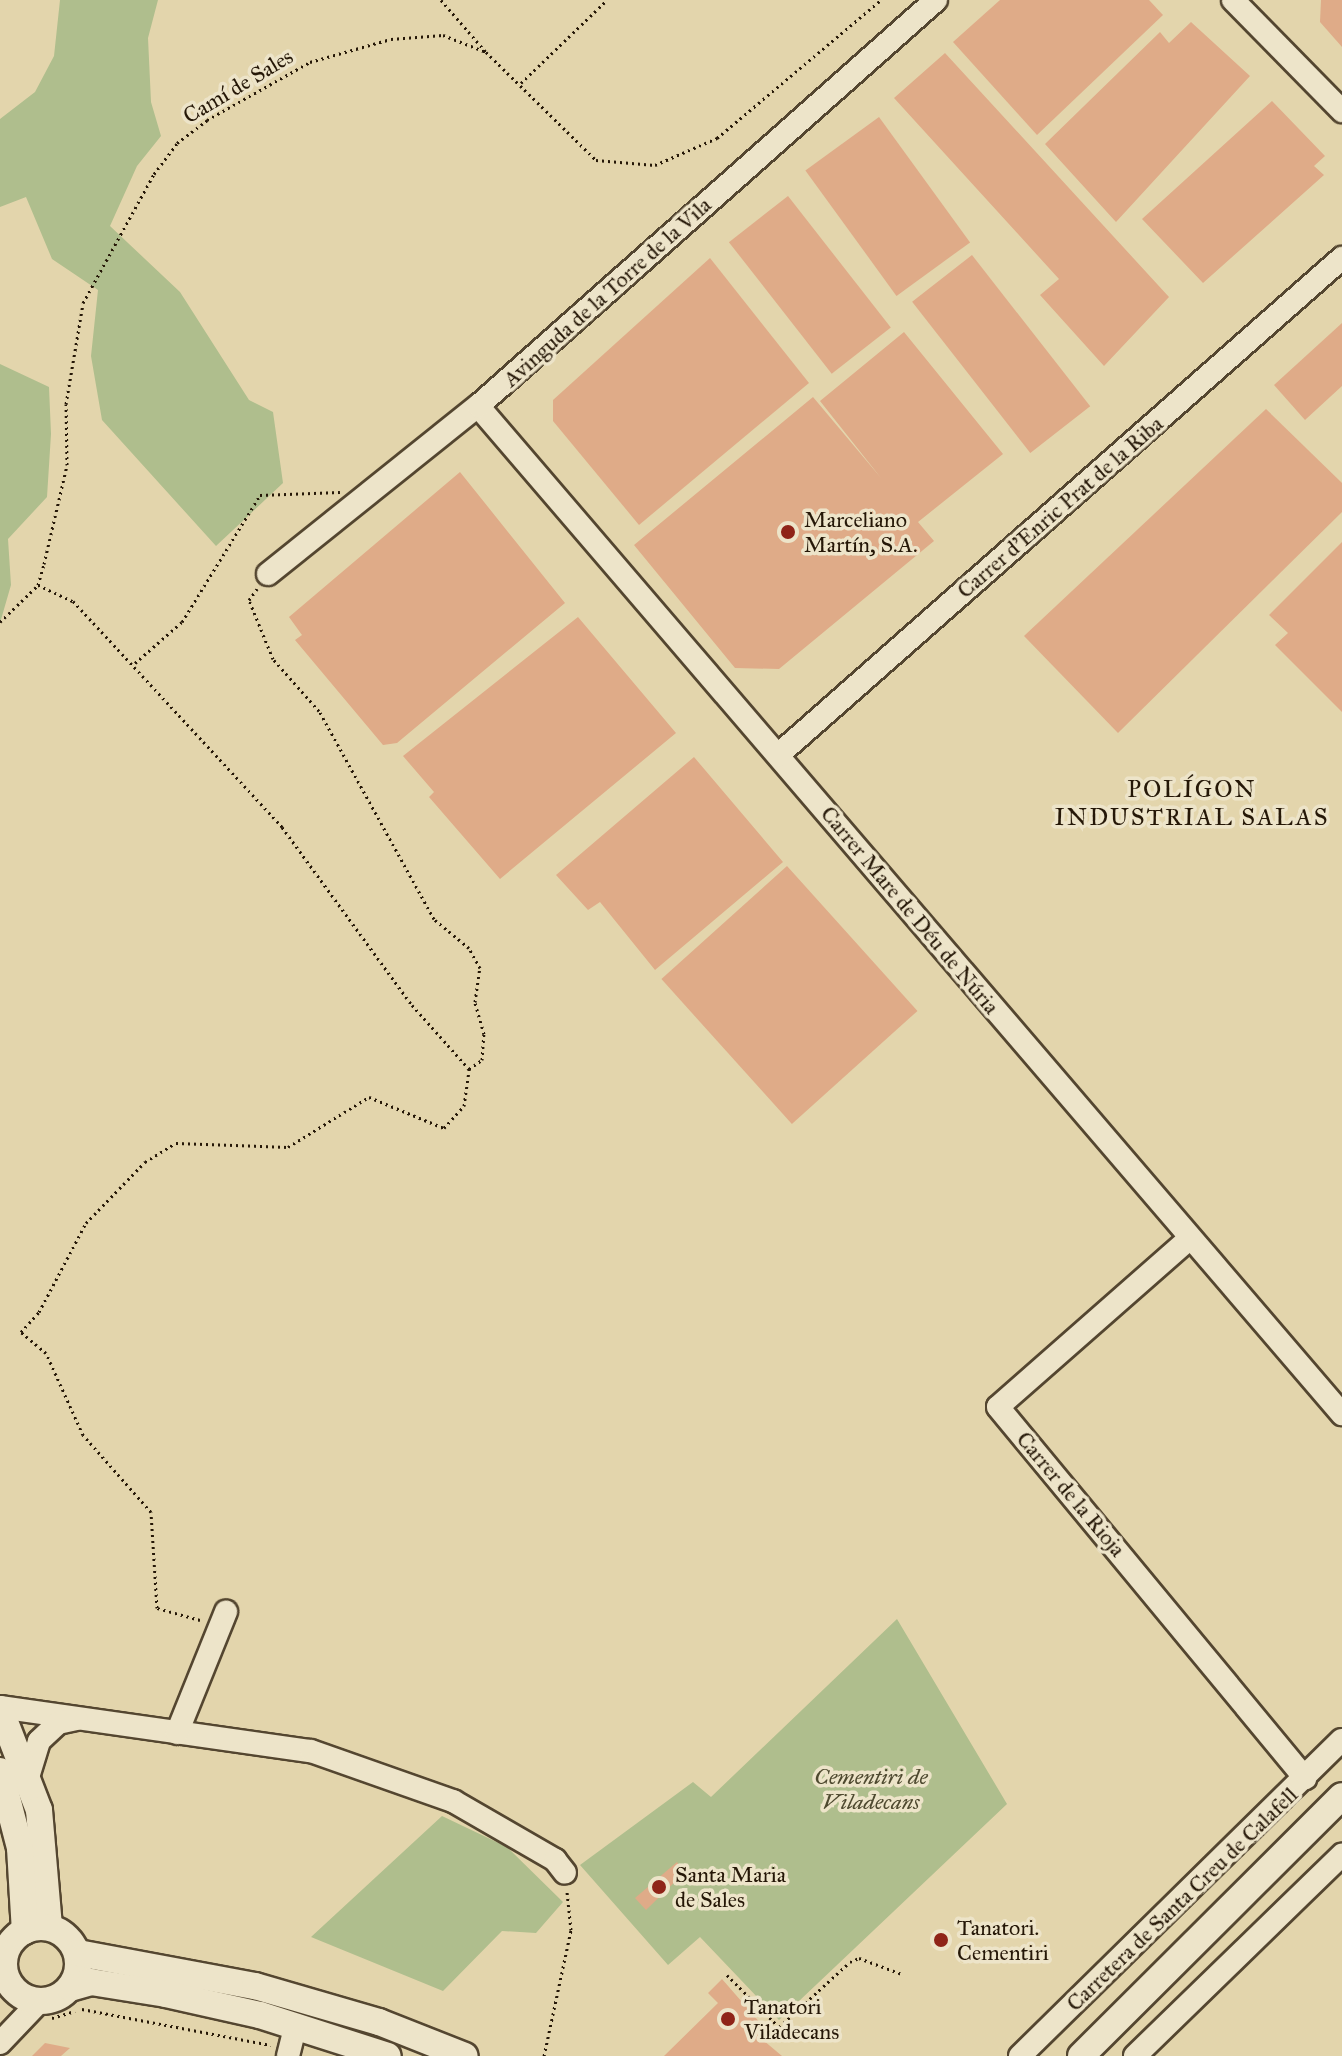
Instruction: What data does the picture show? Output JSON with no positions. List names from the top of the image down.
{
  "streets": {
    "street": [
      "Avinguda de la Torre de la Vila",
      "Carrer d'Enric Prat de la Riba",
      "Carrer Mare de Déu de Núria",
      "Carrer de la Rioja",
      "Carretera de Santa Creu de Calafell"
    ],
    "path": ["Camí de Sales"]
  },
  "crossings": [
    ["Avinguda de la Torre de la Vila", "Carrer Mare de Déu de Núria"],
    ["Carrer d'Enric Prat de la Riba", "Carrer Mare de Déu de Núria"],
    ["Carrer Mare de Déu de Núria", "Carrer de la Rioja"],
    ["Carrer de la Rioja", "Carretera de Santa Creu de Calafell"]
  ],
  "districts": ["POLÍGON INDUSTRIAL SALAS"],
  "parks": ["Cementiri de Viladecans"],
  "places": [
    "Marceliano Martín, S.A.",
    "Santa Maria de Sales",
    "Tanatori. Cementiri",
    "Tanatori Viladecans"
  ]
}
